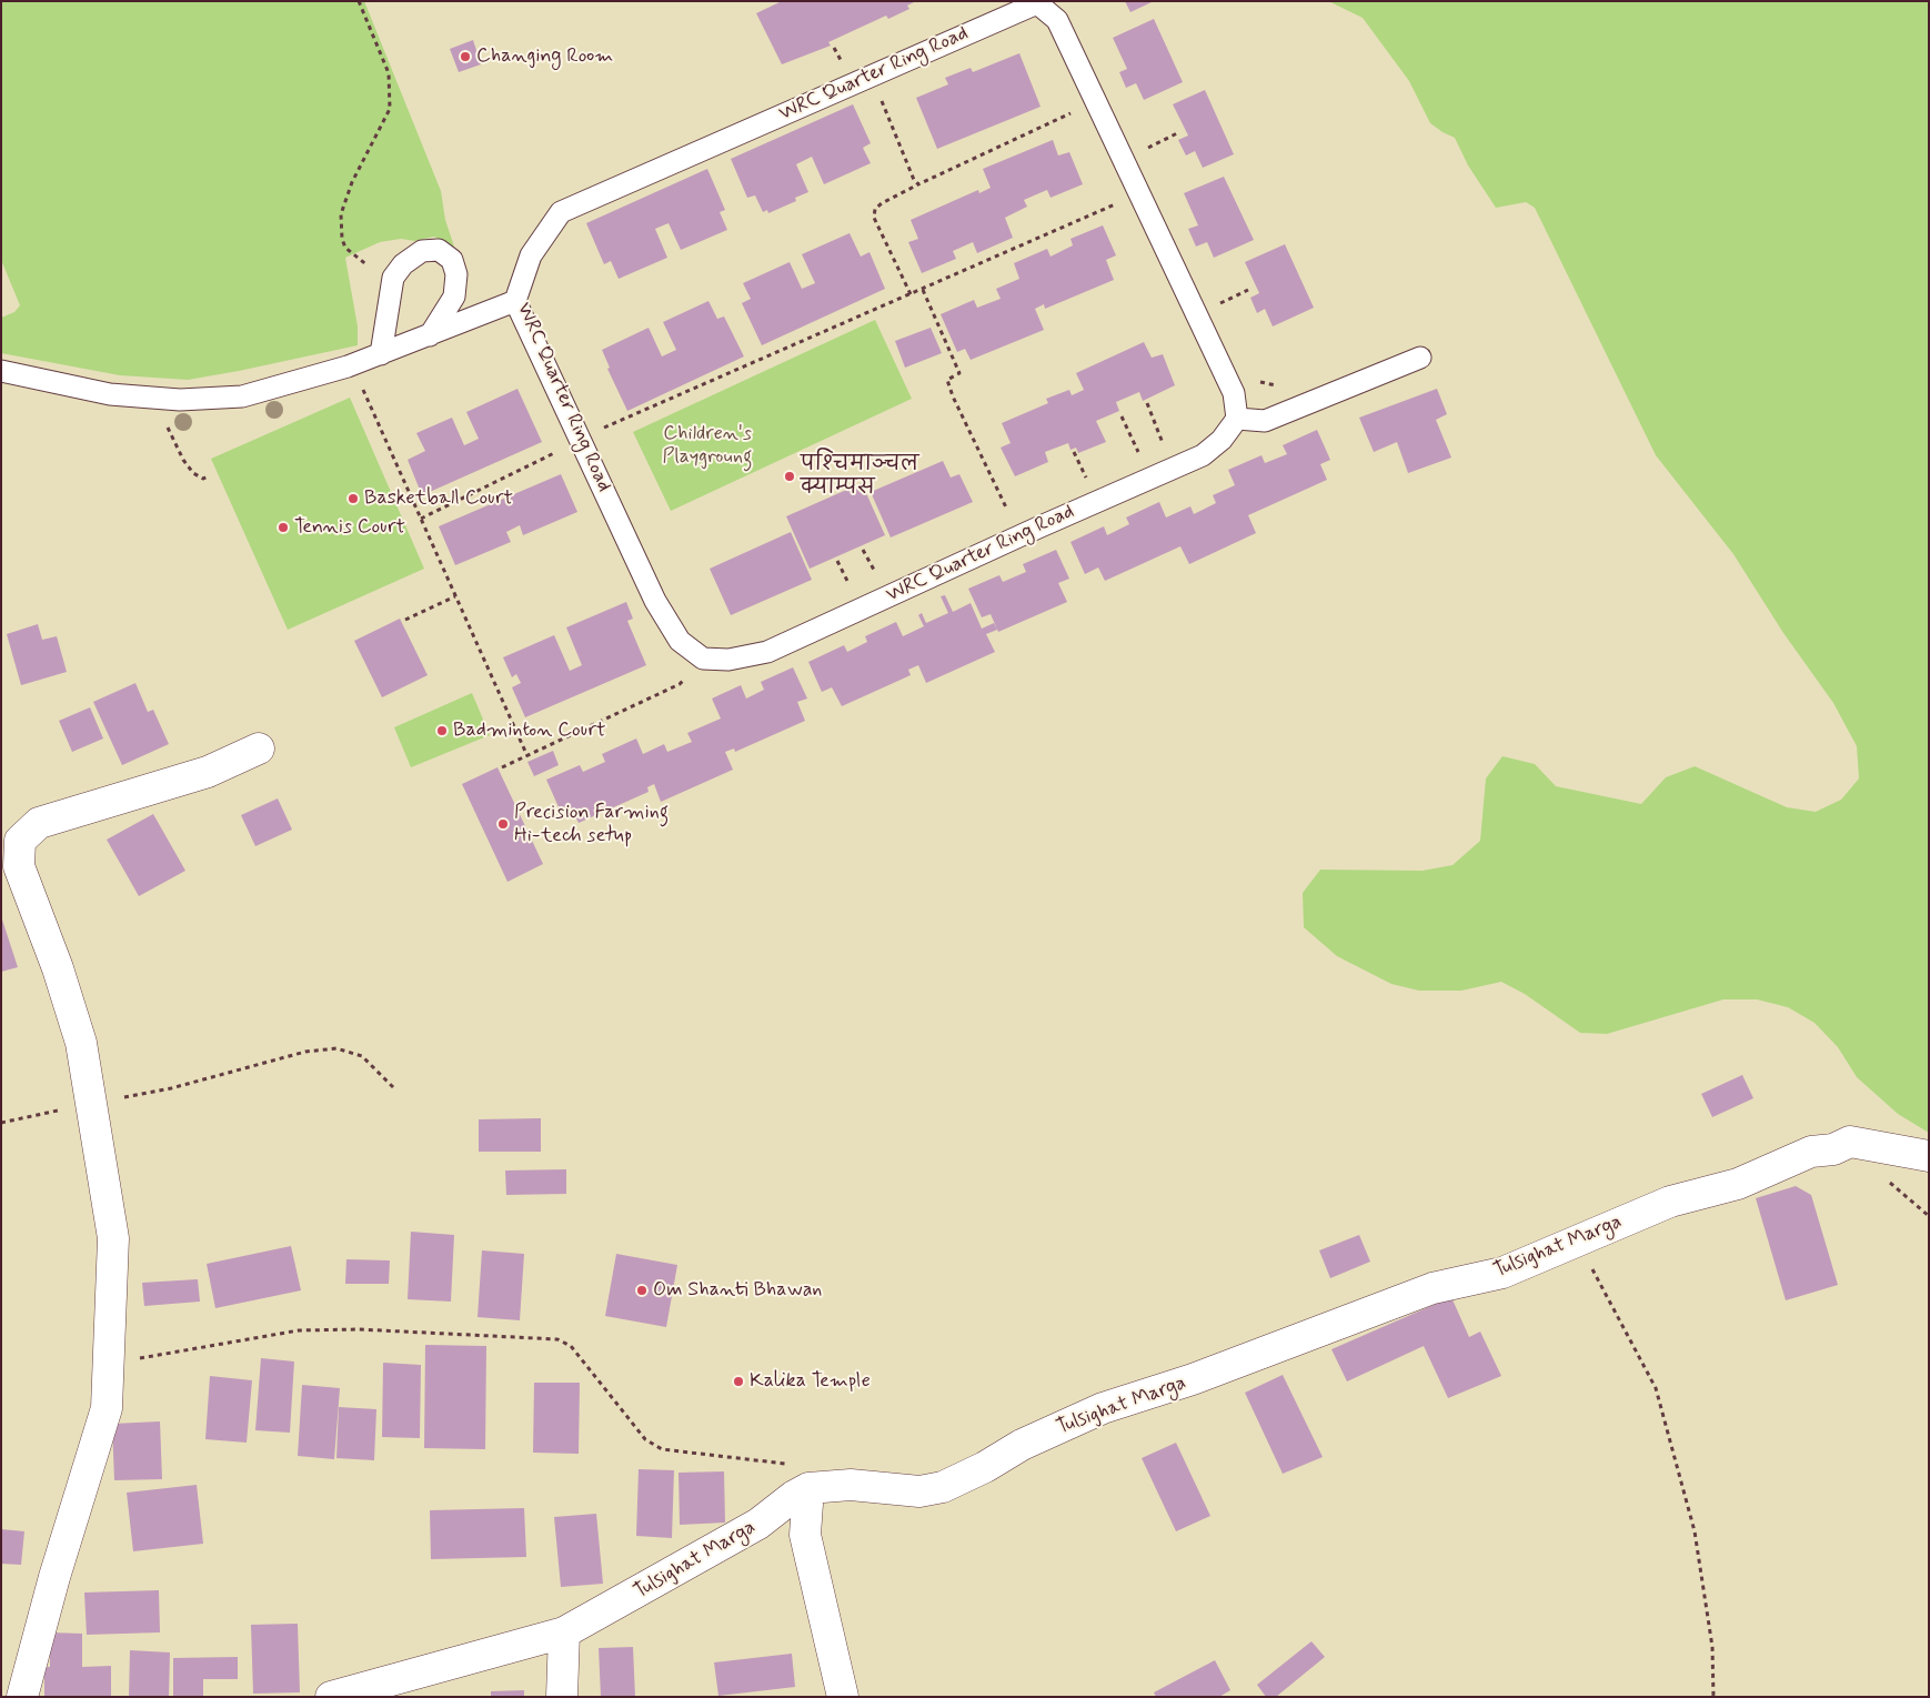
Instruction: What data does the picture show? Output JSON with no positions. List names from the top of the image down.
{
  "streets": {
    "street": ["Tulsighat Marga"],
    "lane": ["WRC Quarter Ring Road"]
  },
  "parks": ["Children's Playgroung"],
  "places": [
    "Changing Room",
    "पश्‍चिमाञ्‍चल क्याम्पस",
    "Basketball Court",
    "Tennis Court",
    "Badminton Court",
    "Precision Farming Hi-tech setup",
    "Om Shanti Bhawan",
    "Kalika Temple"
  ]
}
